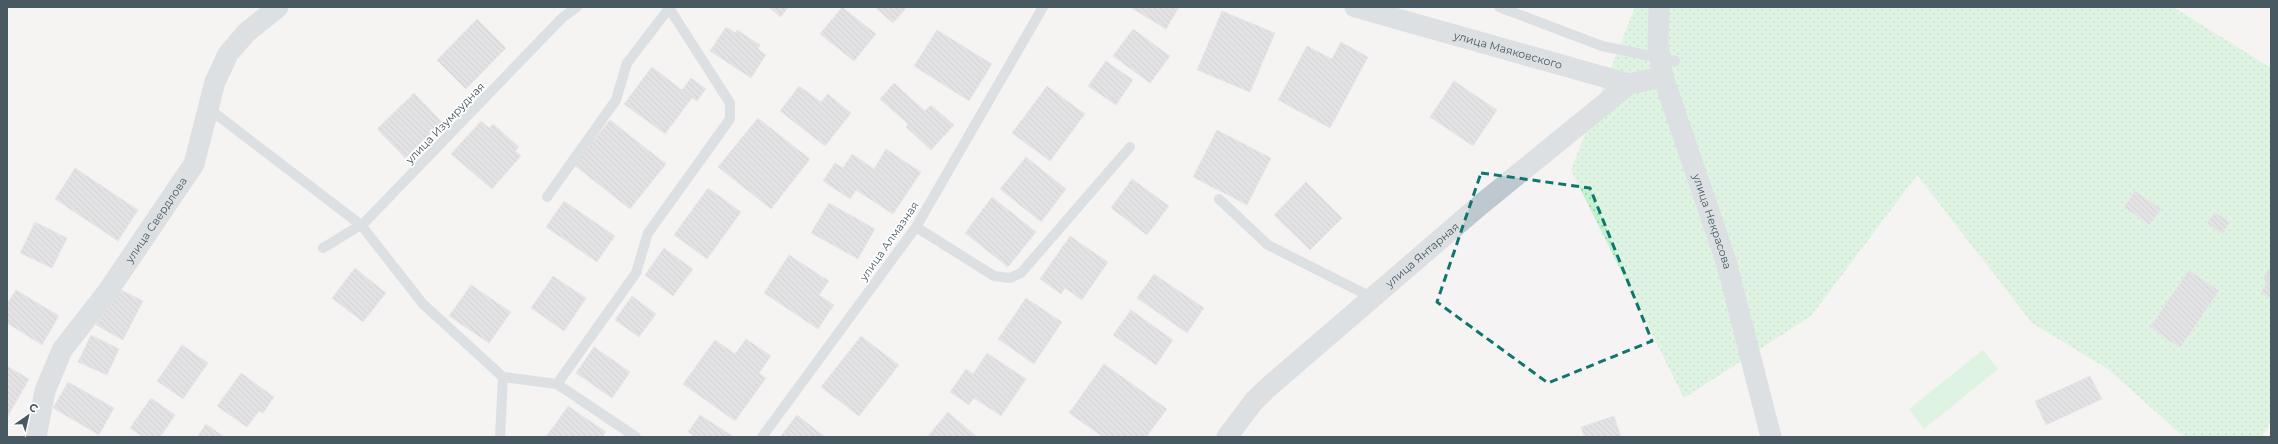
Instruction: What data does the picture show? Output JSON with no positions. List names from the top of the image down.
{
  "streets": {
    "street": [
      "улица Маяковского",
      "улица Свердлова",
      "улица Некрасова",
      "улица Янтарная"
    ],
    "lane": ["улица Изумрудная", "улица Алмазная"]
  },
  "crossings": [
    ["улица Маяковского", "улица Некрасова"],
    ["улица Маяковского", "улица Янтарная"]
  ],
  "north": "top right"
}
